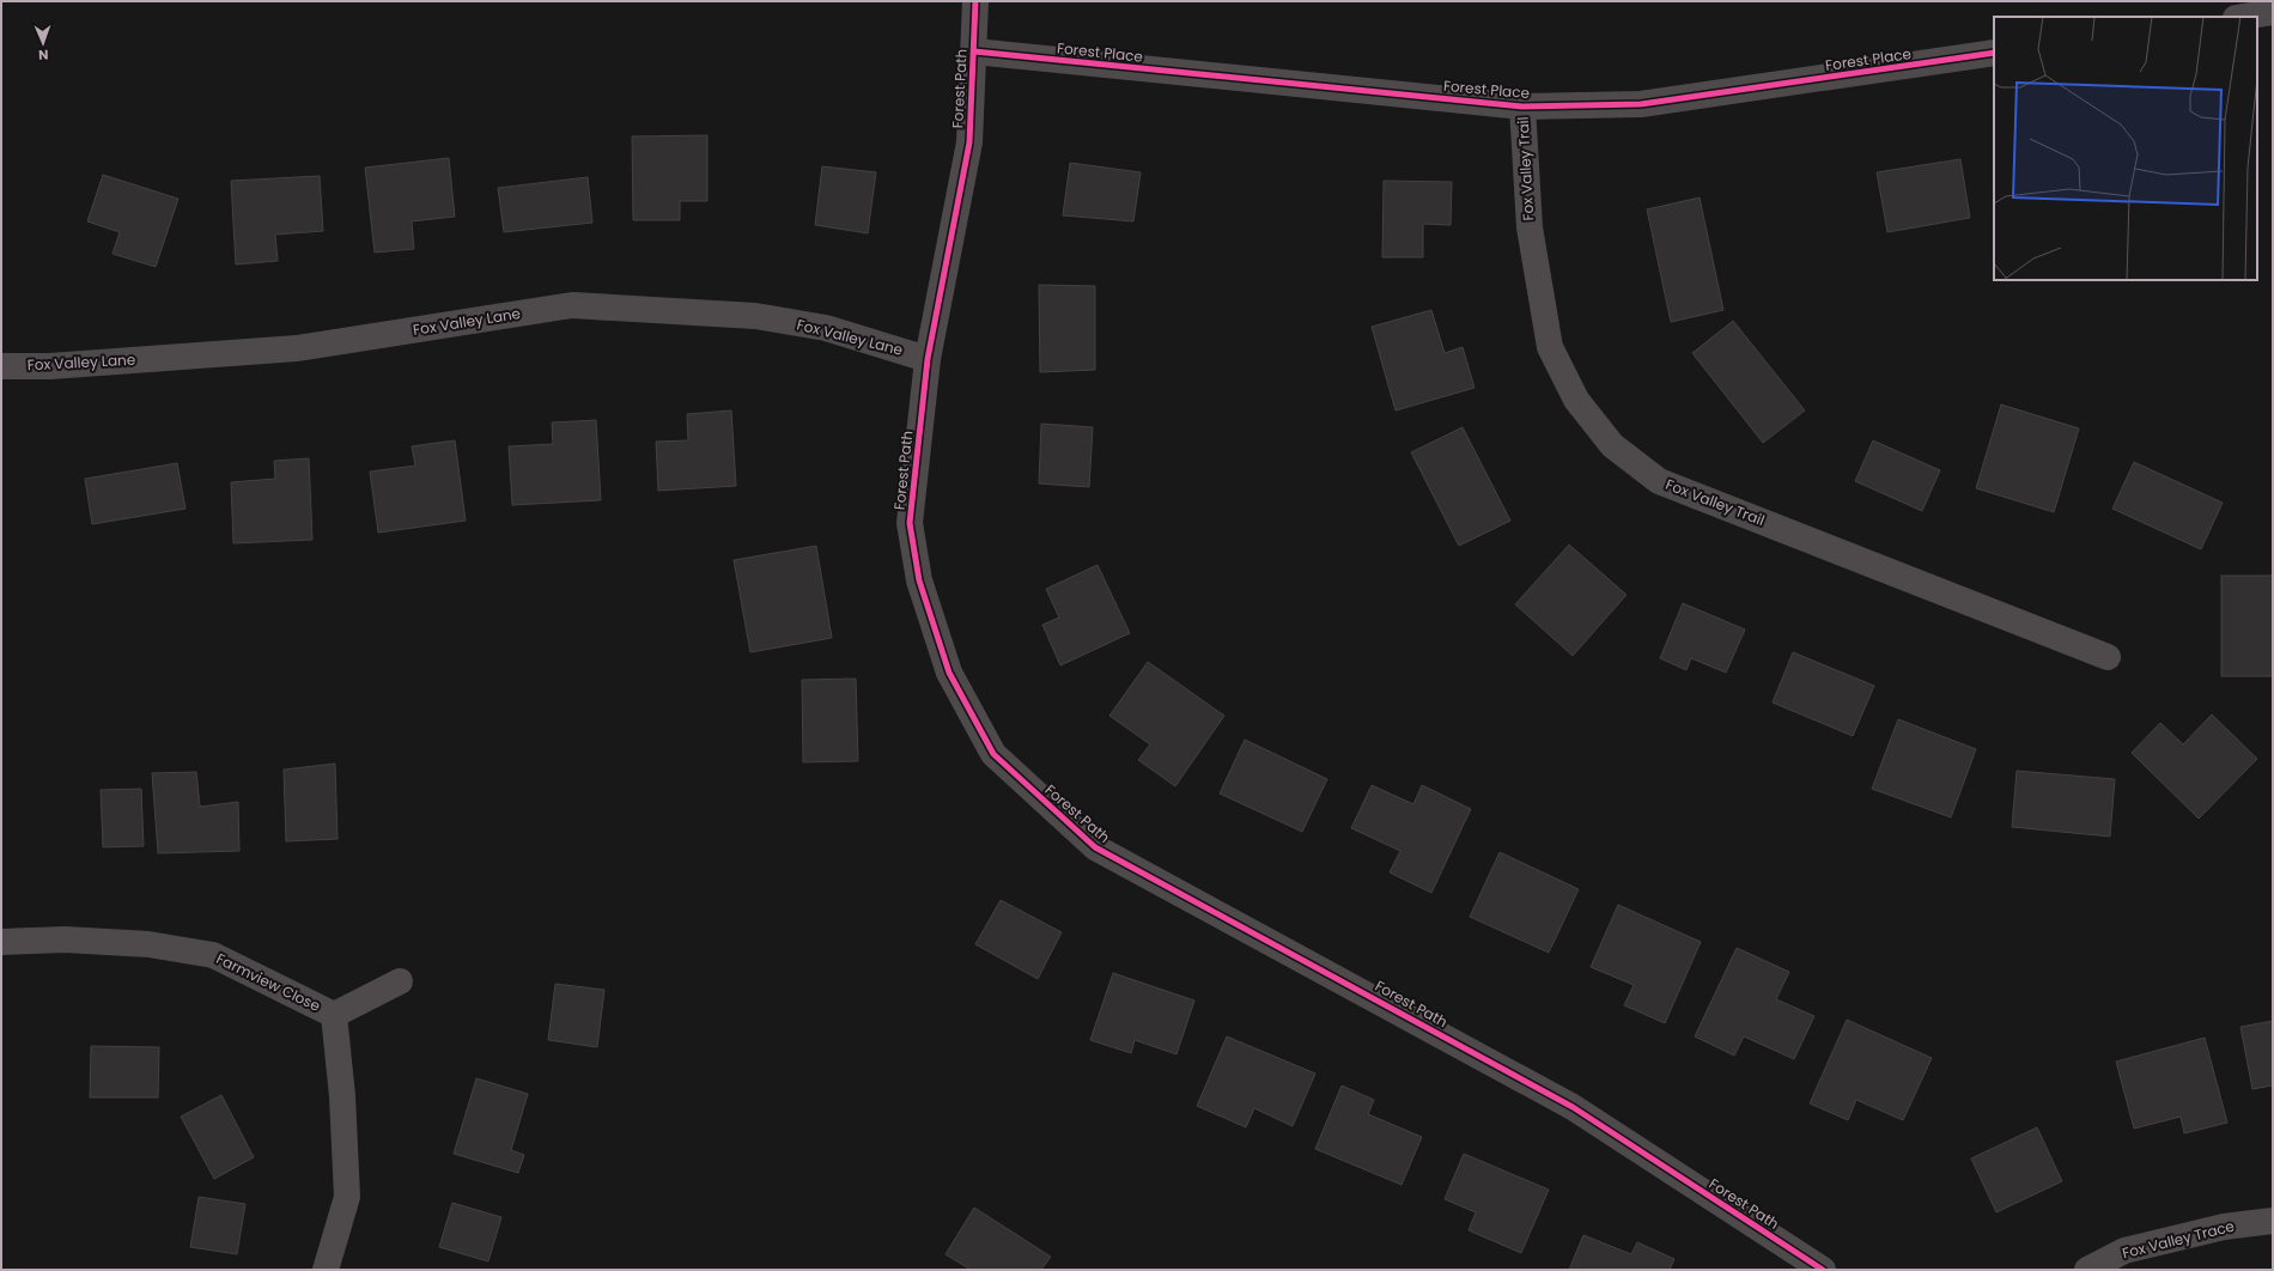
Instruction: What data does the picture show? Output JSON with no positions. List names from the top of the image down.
{
  "streets": {
    "street": [
      "Forest Place",
      "Forest Path",
      "Fox Valley Trail",
      "Fox Valley Lane",
      "Farmview Close",
      "Fox Valley Trace"
    ]
  },
  "crossings": [
    ["Forest Place", "Forest Path"],
    ["Forest Place", "Fox Valley Trail"],
    ["Forest Path", "Fox Valley Lane"]
  ],
  "north": "bottom"
}
